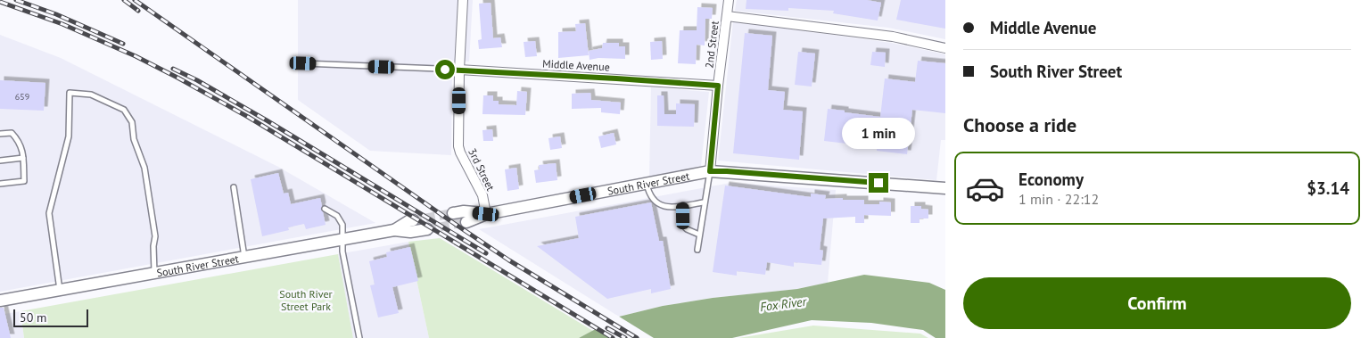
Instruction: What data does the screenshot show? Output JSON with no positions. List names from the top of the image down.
{
  "streets": {
    "street": [
      "2nd Street",
      "Middle Avenue",
      "3rd Street",
      "South River Street"
    ]
  },
  "crossings": [
    ["2nd Street", "Middle Avenue"],
    ["2nd Street", "South River Street"],
    ["Middle Avenue", "3rd Street"],
    ["3rd Street", "South River Street"]
  ],
  "water": ["Fox River"],
  "parks": ["South River Street Park"],
  "house_numbers": ["659"],
  "scale_bar": "50 m",
  "page": {
    "banner": ["Middle Avenue", "South River Street"],
    "heading": "Choose a ride",
    "bubble": "1 min",
    "list": [
      {
        "name": "Economy",
        "note": "1 min · 22:12",
        "value": "$3.14"
      }
    ],
    "buttons": "Confirm",
    "scale": "50 m"
  }
}
